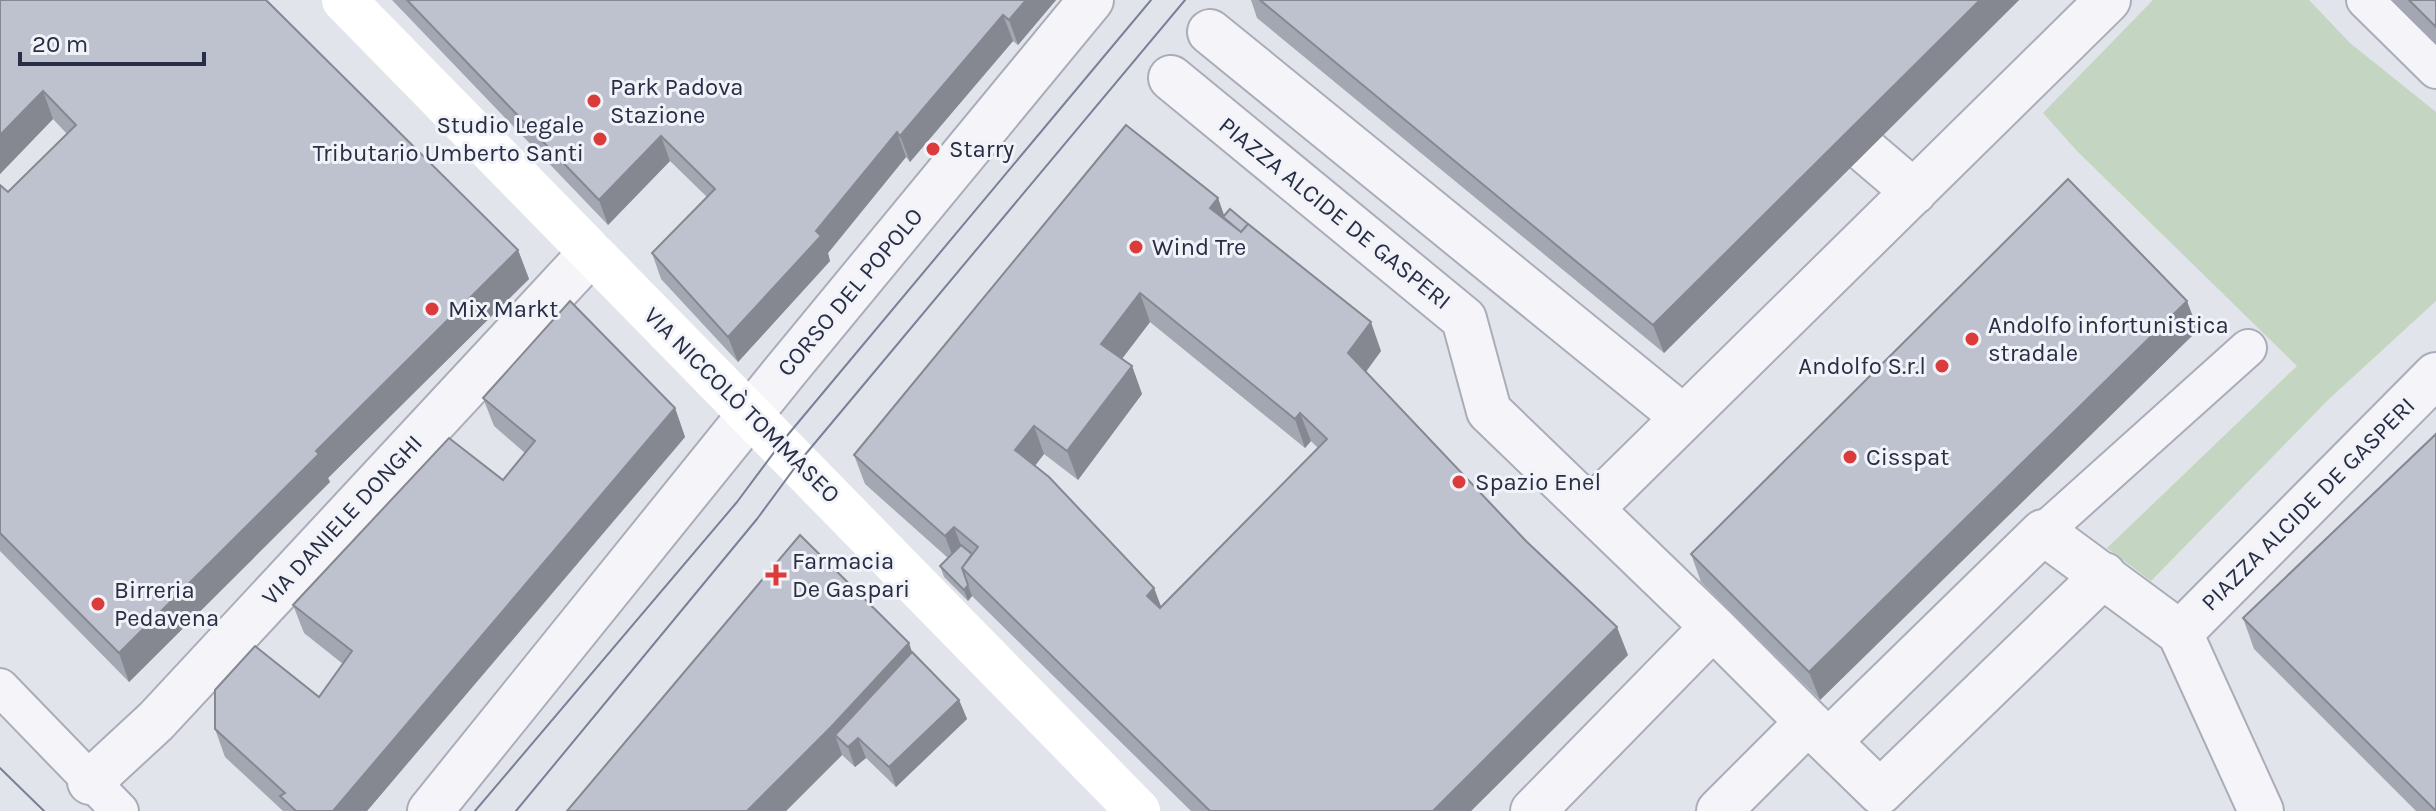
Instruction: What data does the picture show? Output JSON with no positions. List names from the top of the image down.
{
  "streets": {
    "street": [
      "PIAZZA ALCIDE DE GASPERI",
      "CORSO DEL POPOLO",
      "VIA NICCOLÒ TOMMASEO",
      "VIA DANIELE DONGHI"
    ]
  },
  "crossings": [
    ["CORSO DEL POPOLO", "VIA NICCOLÒ TOMMASEO"],
    ["VIA NICCOLÒ TOMMASEO", "VIA DANIELE DONGHI"]
  ],
  "places": {
    "other": [
      "Park Padova Stazione",
      "Studio Legale Tributario Umberto Santi",
      "Starry",
      "Wind Tre",
      "Mix Markt",
      "Andolfo infortunistica stradale",
      "Andolfo S.r.l",
      "Cisspat",
      "Spazio Enel",
      "Birreria Pedavena"
    ],
    "health": ["Farmacia De Gaspari"]
  },
  "scale_bar": "20 m"
}
